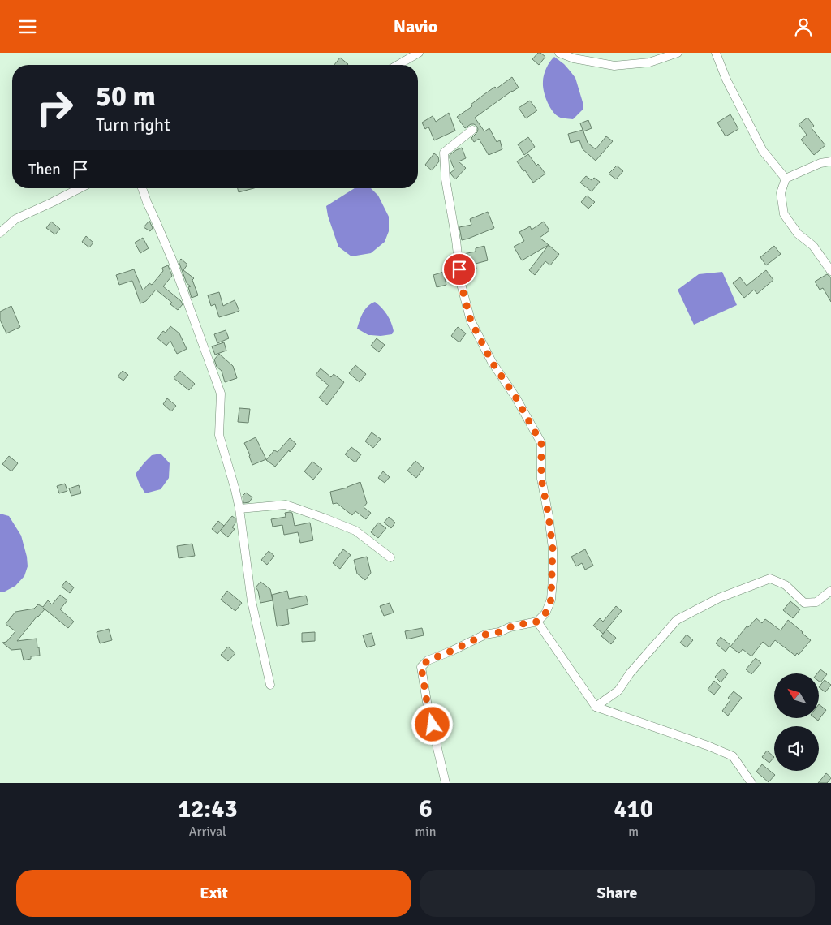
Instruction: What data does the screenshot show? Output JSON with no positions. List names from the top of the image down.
{
  "north": "top left",
  "page": {
    "header": "Navio",
    "turn": ["50 m", "Turn right"],
    "then": "Then",
    "eta": [
      "12:43",
      "Arrival",
      "6",
      "min",
      "410",
      "m"
    ],
    "buttons": ["Exit", "Share"]
  }
}
